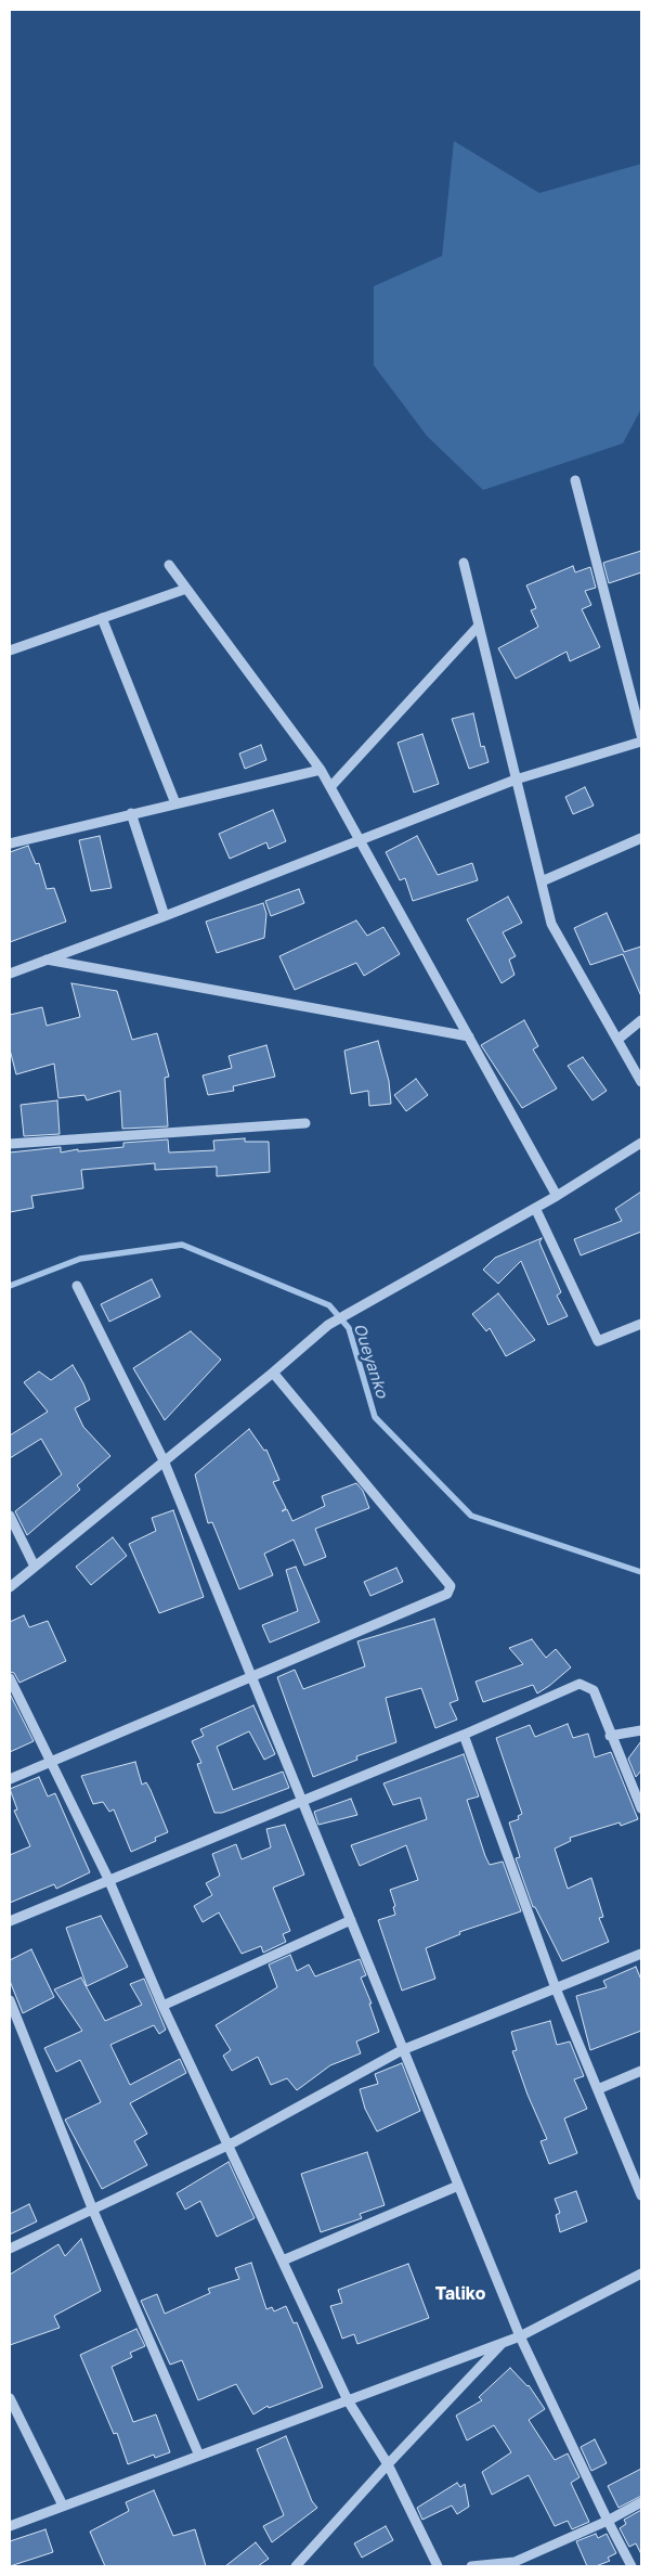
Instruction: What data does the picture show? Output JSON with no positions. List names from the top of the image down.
{
  "districts": ["Taliko"],
  "water": ["Oueyanko"]
}
